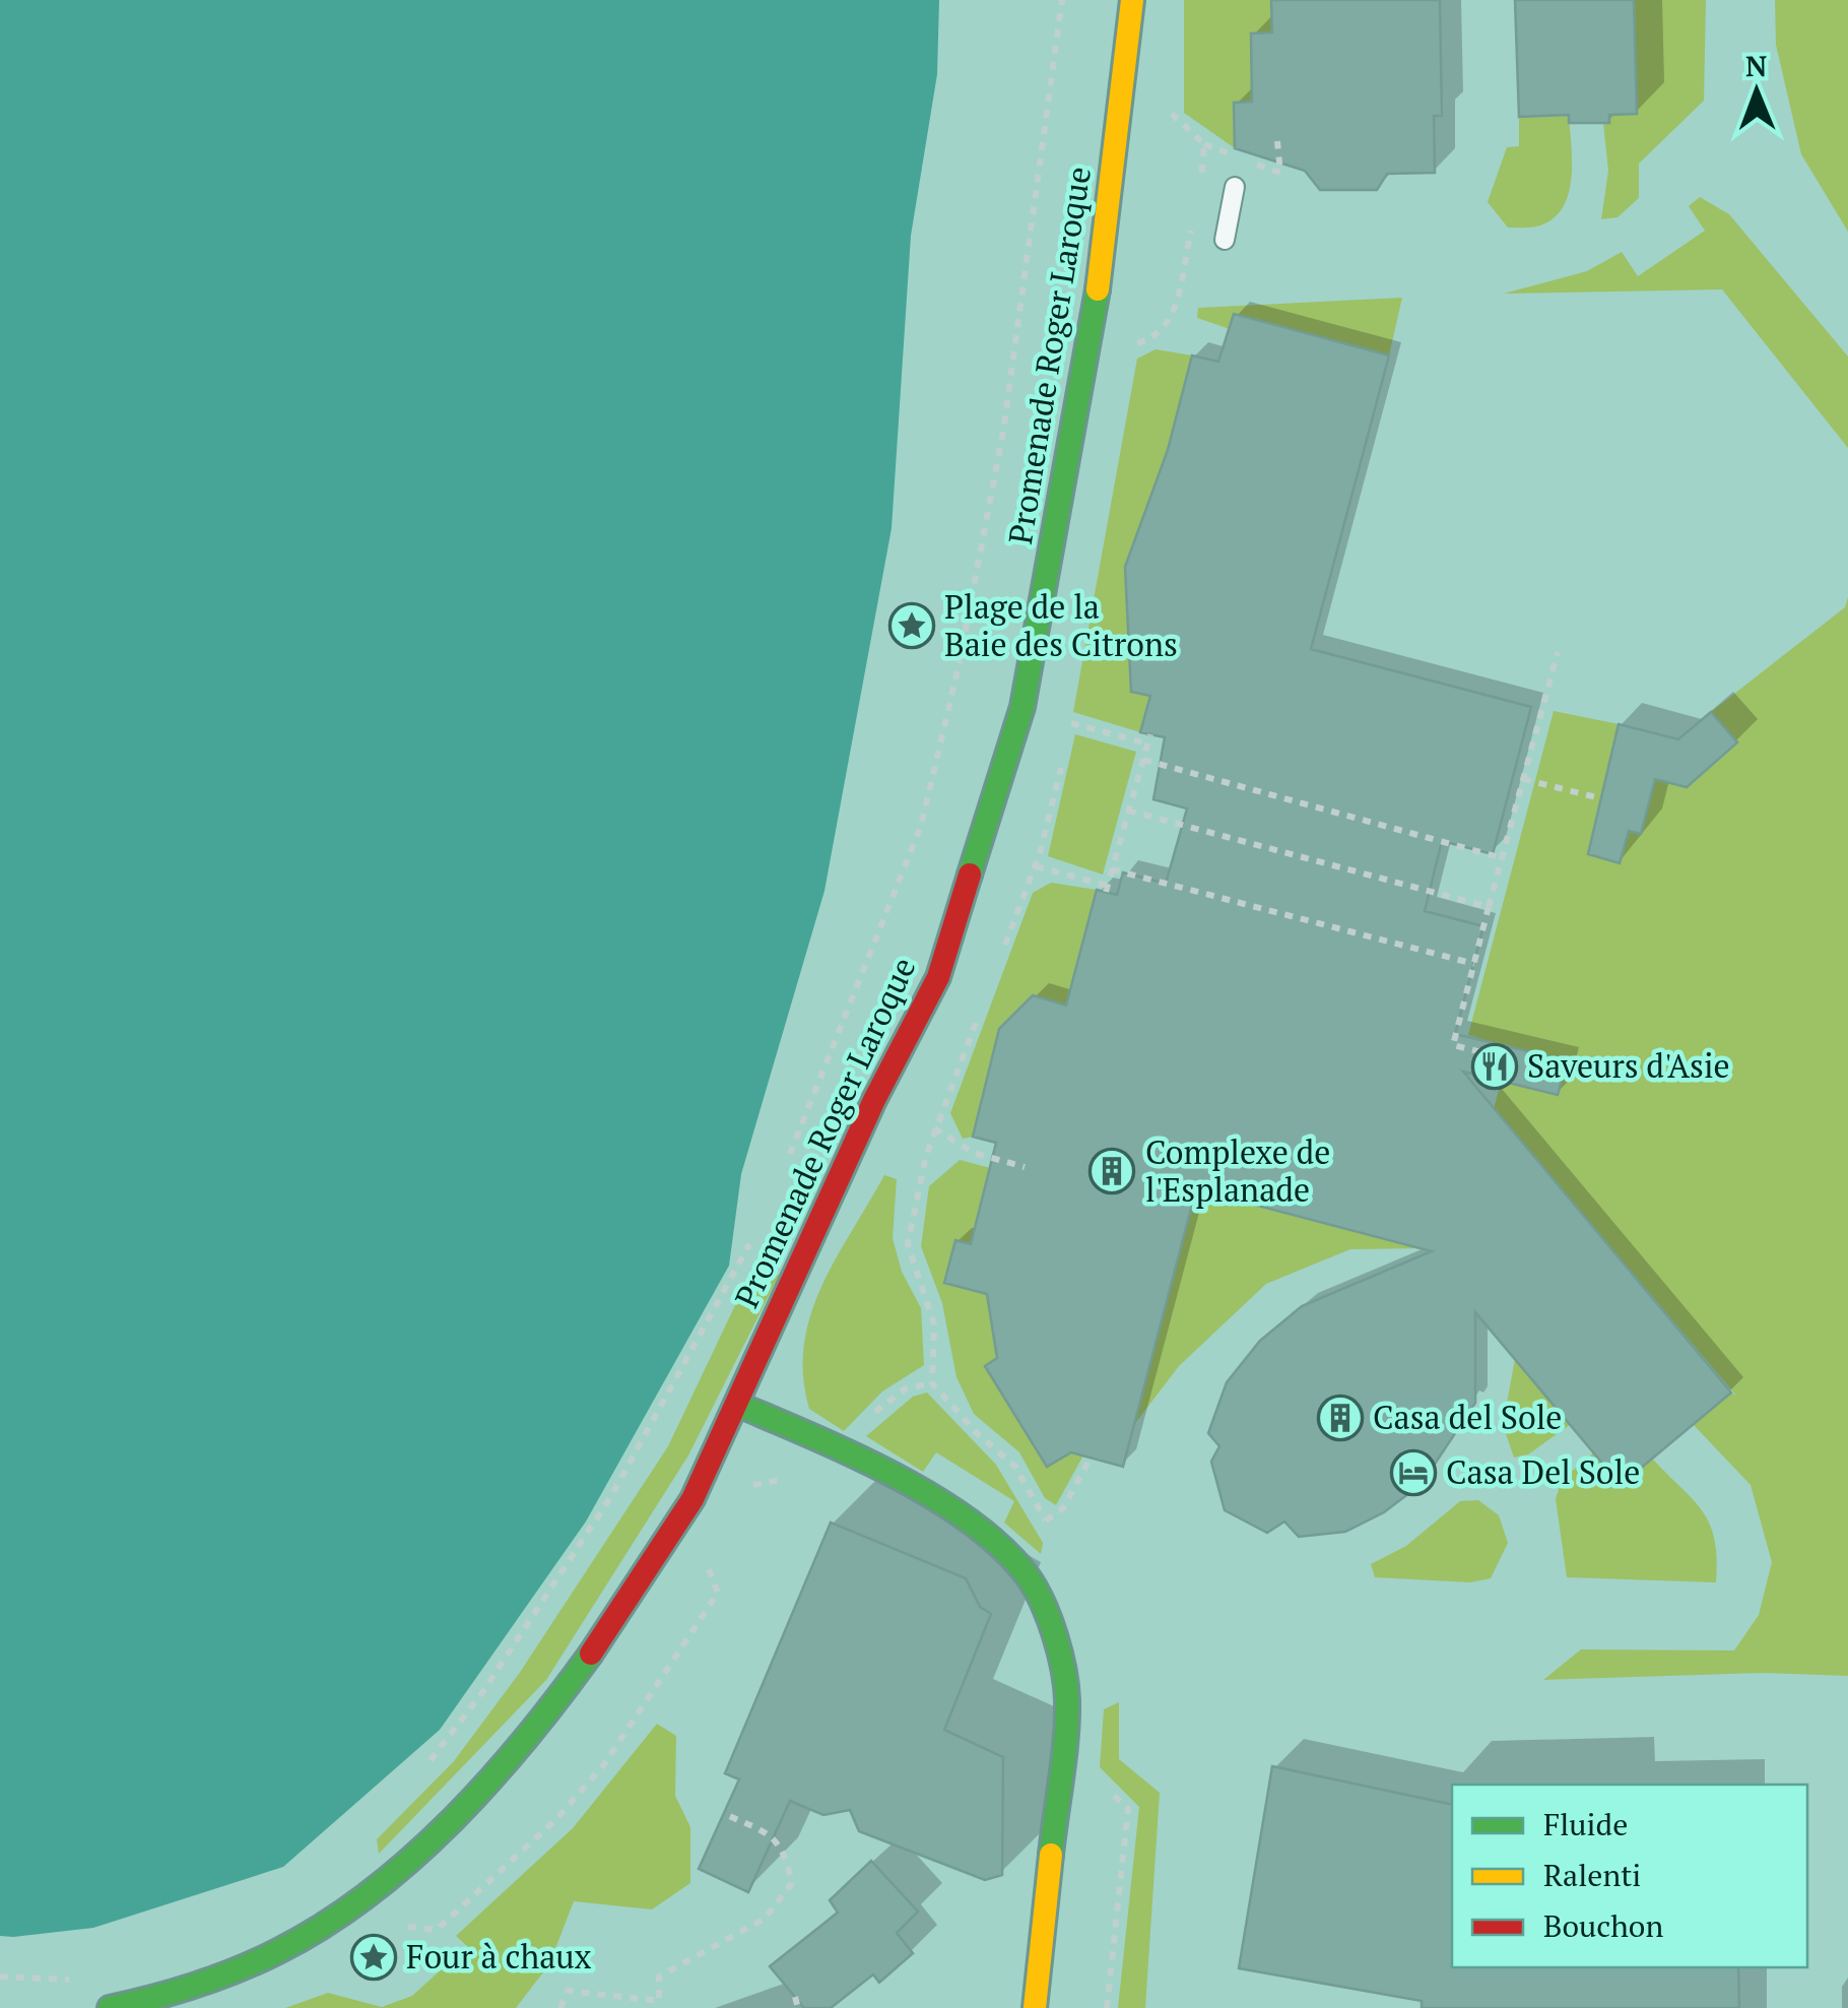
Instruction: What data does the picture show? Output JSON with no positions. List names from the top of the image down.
{
  "streets": {
    "main road": ["Promenade Roger Laroque"]
  },
  "places": {
    "place": ["Plage de la Baie des Citrons", "Four à chaux"],
    "restaurant": ["Saveurs d'Asie"],
    "building": ["Complexe de l'Esplanade", "Casa del Sole"],
    "hotel": ["Casa Del Sole"]
  },
  "legend": ["Fluide", "Ralenti", "Bouchon"],
  "north": "top"
}
